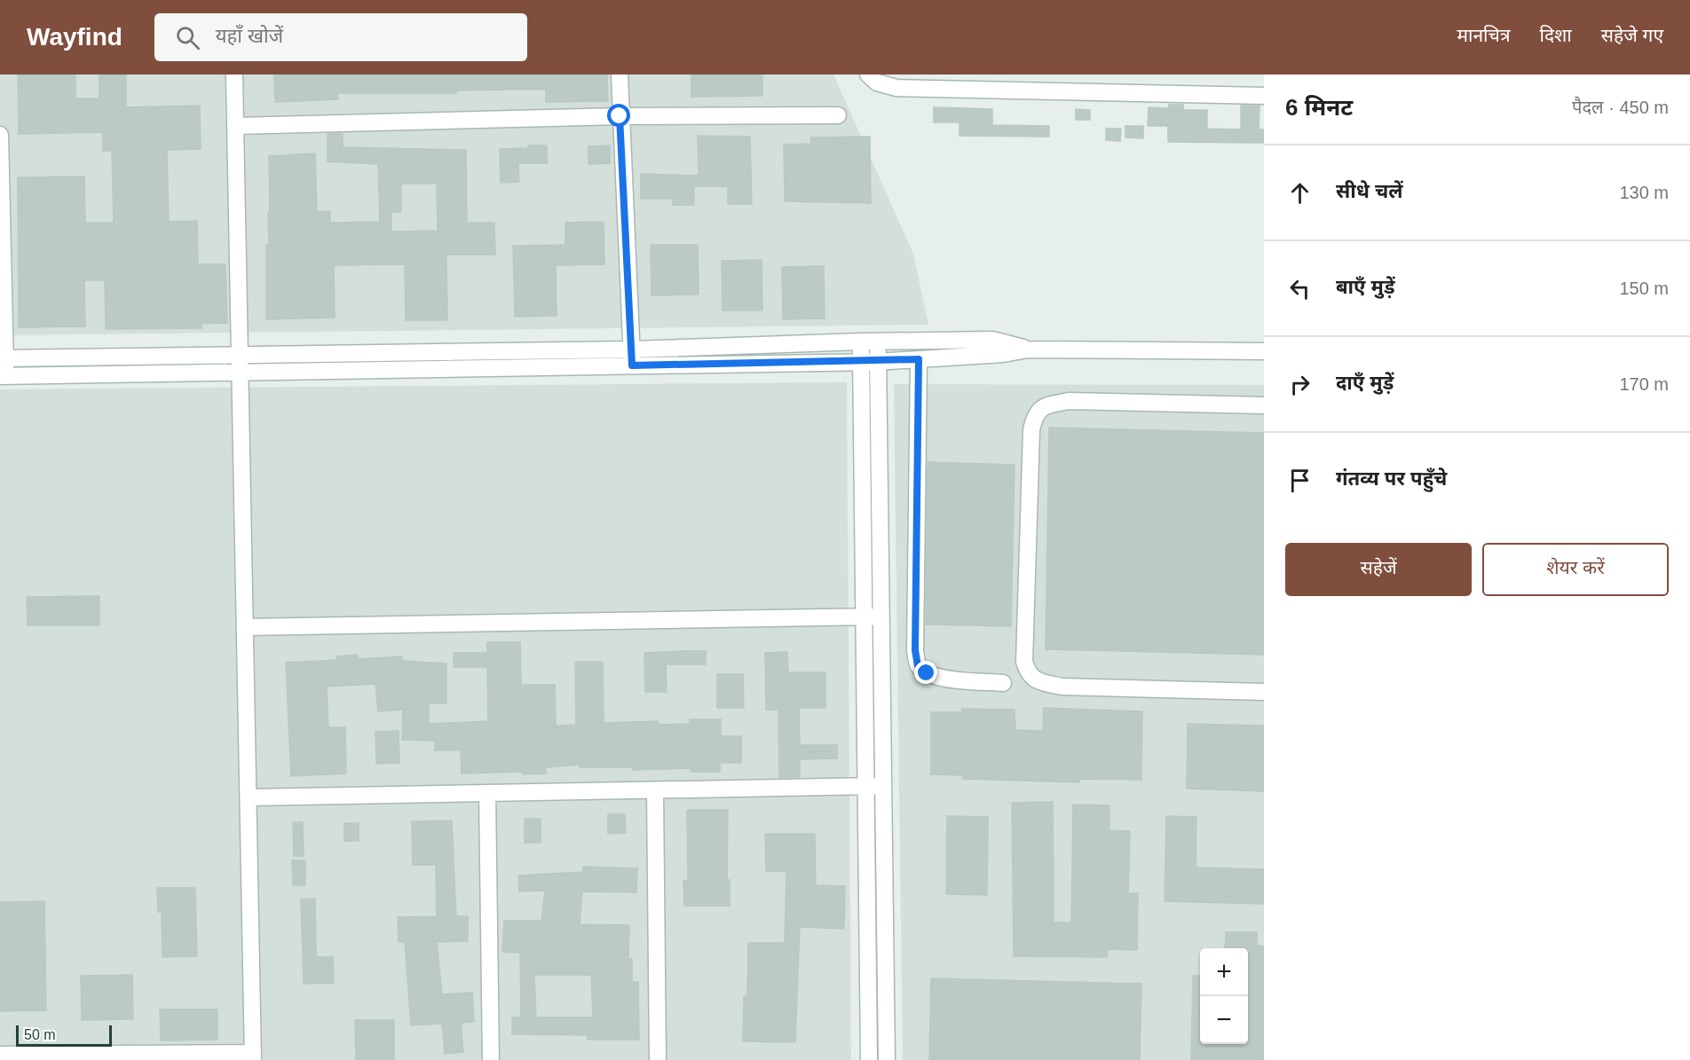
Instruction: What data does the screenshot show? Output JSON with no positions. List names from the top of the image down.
{
  "scale_bar": "50 m",
  "page": {
    "header": "Wayfind",
    "search": "यहाँ खोजें",
    "nav": ["मानचित्र", "दिशा", "सहेजे गए"],
    "heading": ["6 मिनट", "पैदल · 450 m"],
    "list": [
      ["सीधे चलें", "130 m"],
      ["बाएँ मुड़ें", "150 m"],
      ["दाएँ मुड़ें", "170 m"],
      "गंतव्य पर पहुँचे"
    ],
    "buttons": ["सहेजें", "शेयर करें"],
    "map_buttons": ["+", "−"],
    "scale": "50 m"
  }
}
